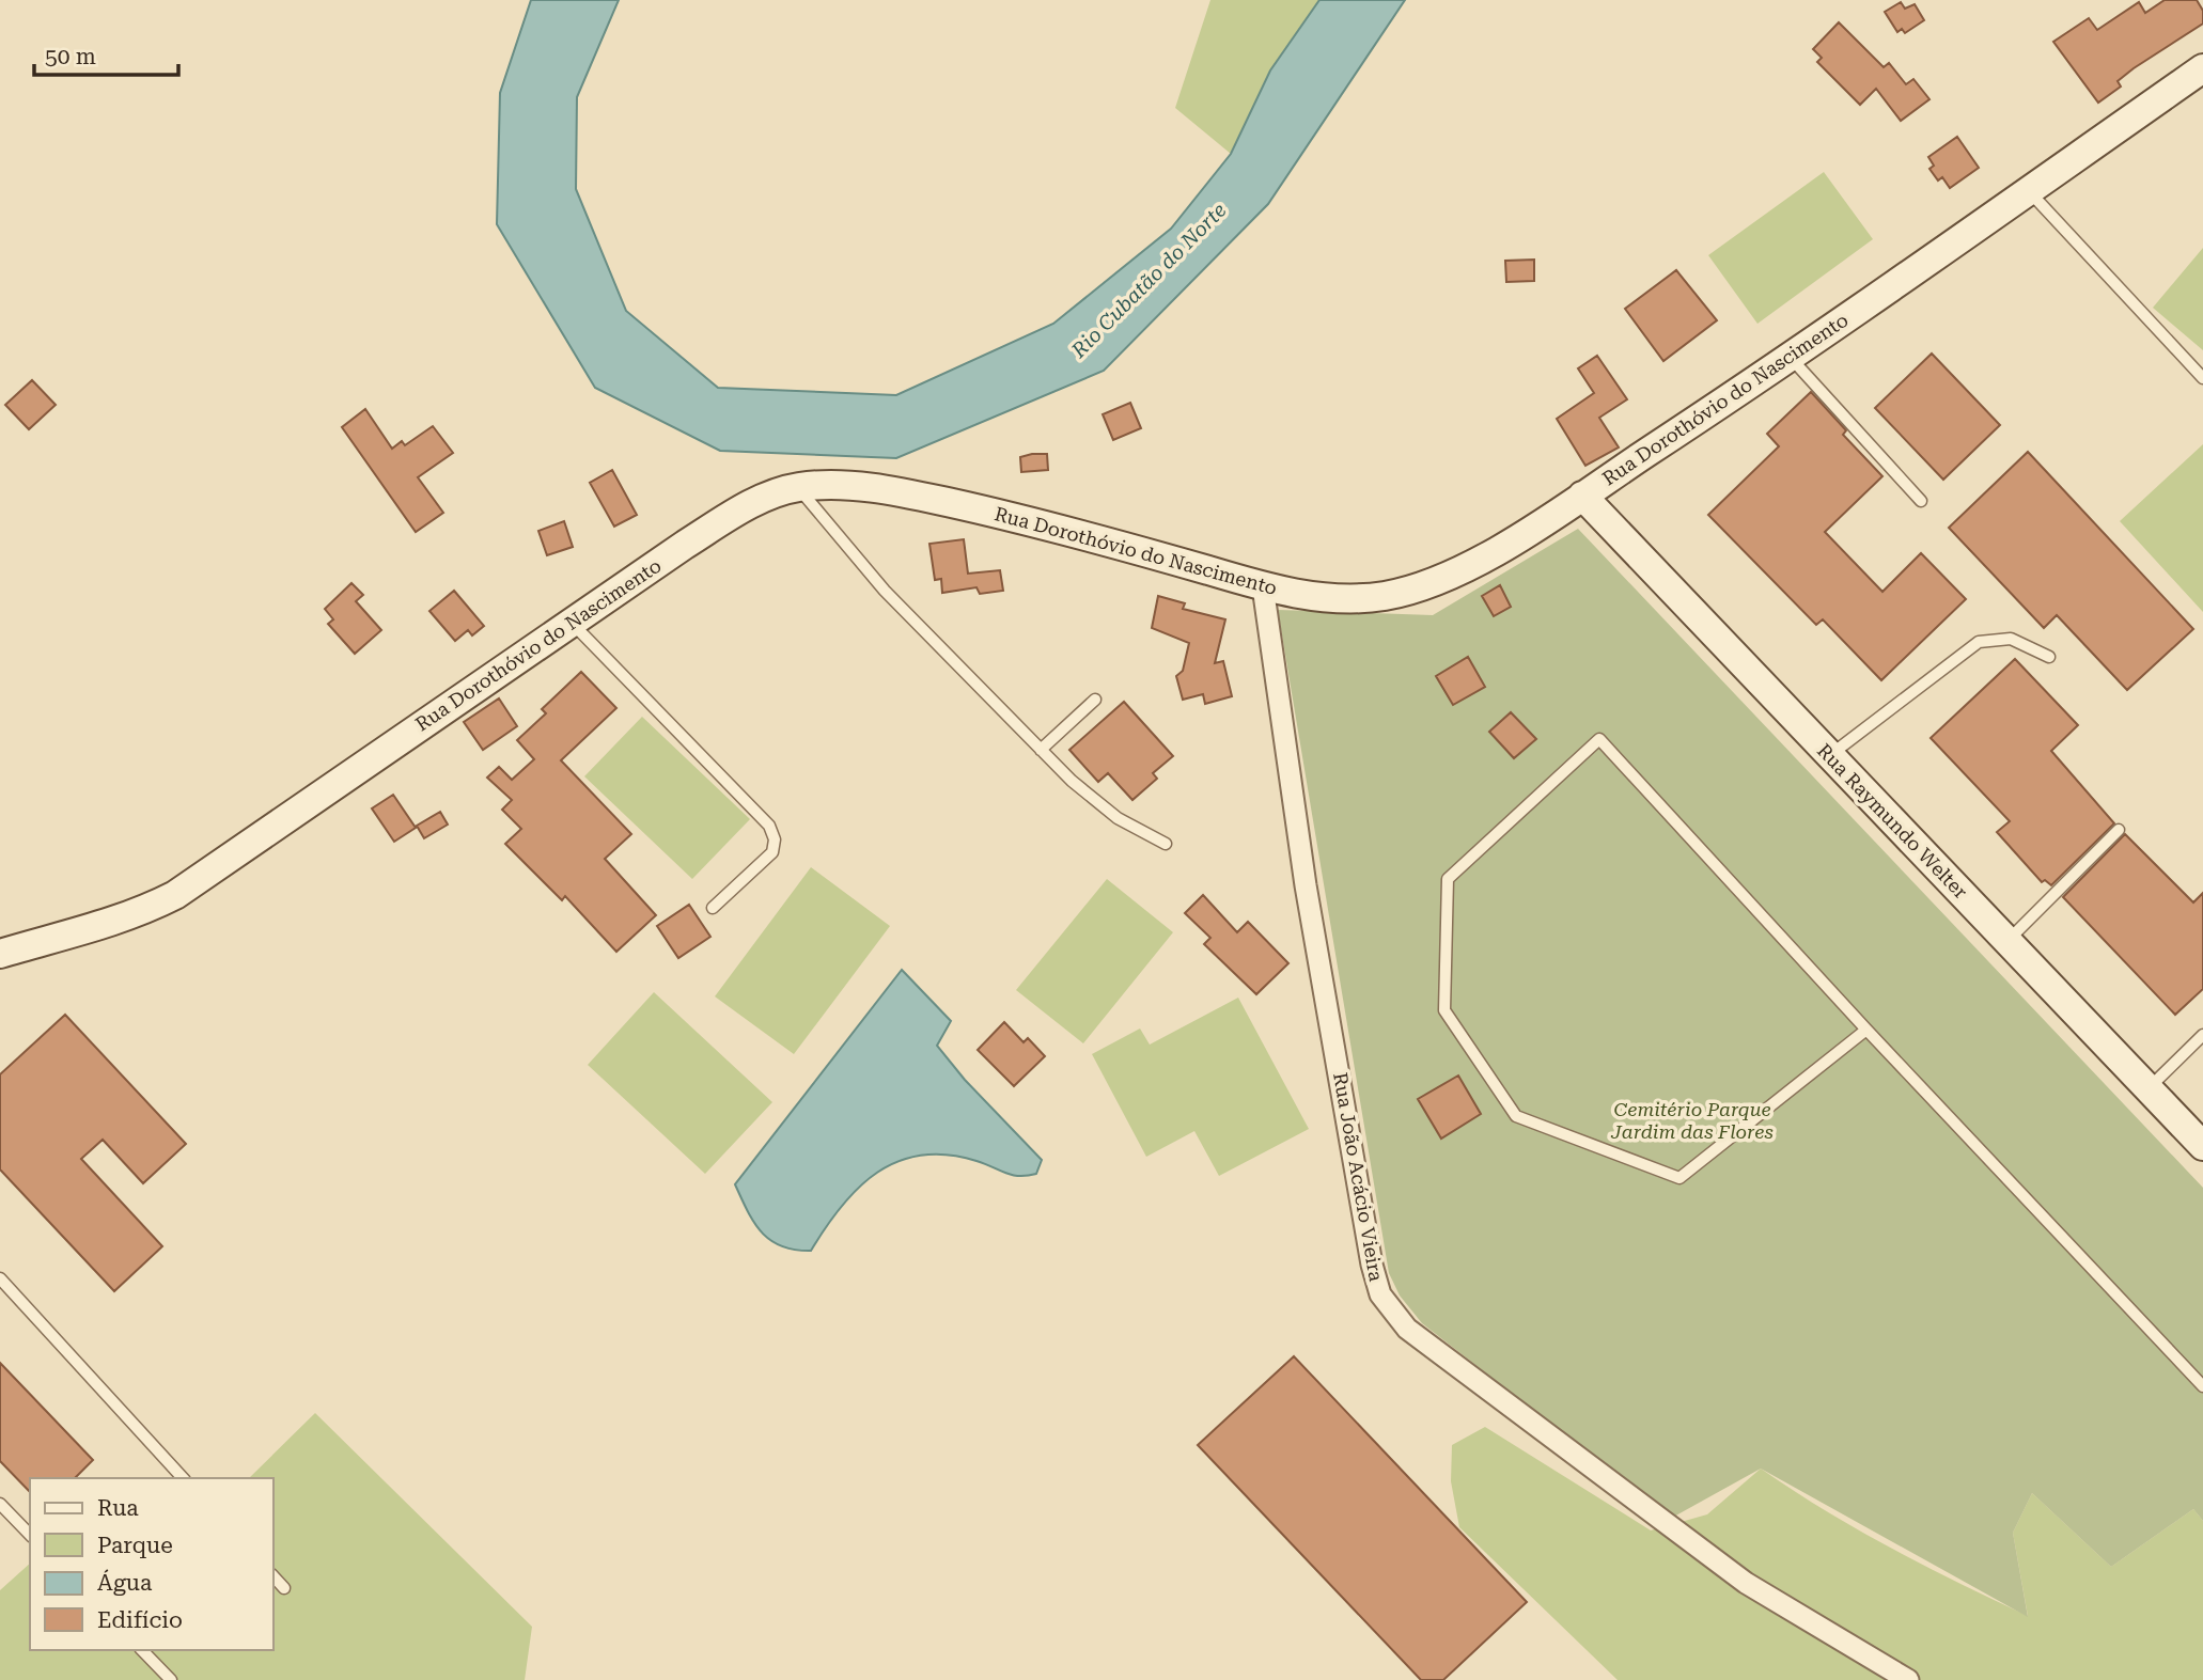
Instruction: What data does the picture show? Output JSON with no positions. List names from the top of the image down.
{
  "streets": {
    "street": ["Rua Dorothóvio do Nascimento", "Rua Raymundo Welter", "Rua João Acácio Vieira"]
  },
  "crossings": [
    ["Rua Dorothóvio do Nascimento", "Rua Raymundo Welter"],
    ["Rua Dorothóvio do Nascimento", "Rua João Acácio Vieira"]
  ],
  "water": ["Rio Cubatão do Norte"],
  "parks": ["Cemitério Parque Jardim das Flores"],
  "legend": [
    "Rua",
    "Parque",
    "Água",
    "Edifício"
  ],
  "scale_bar": "50 m"
}
